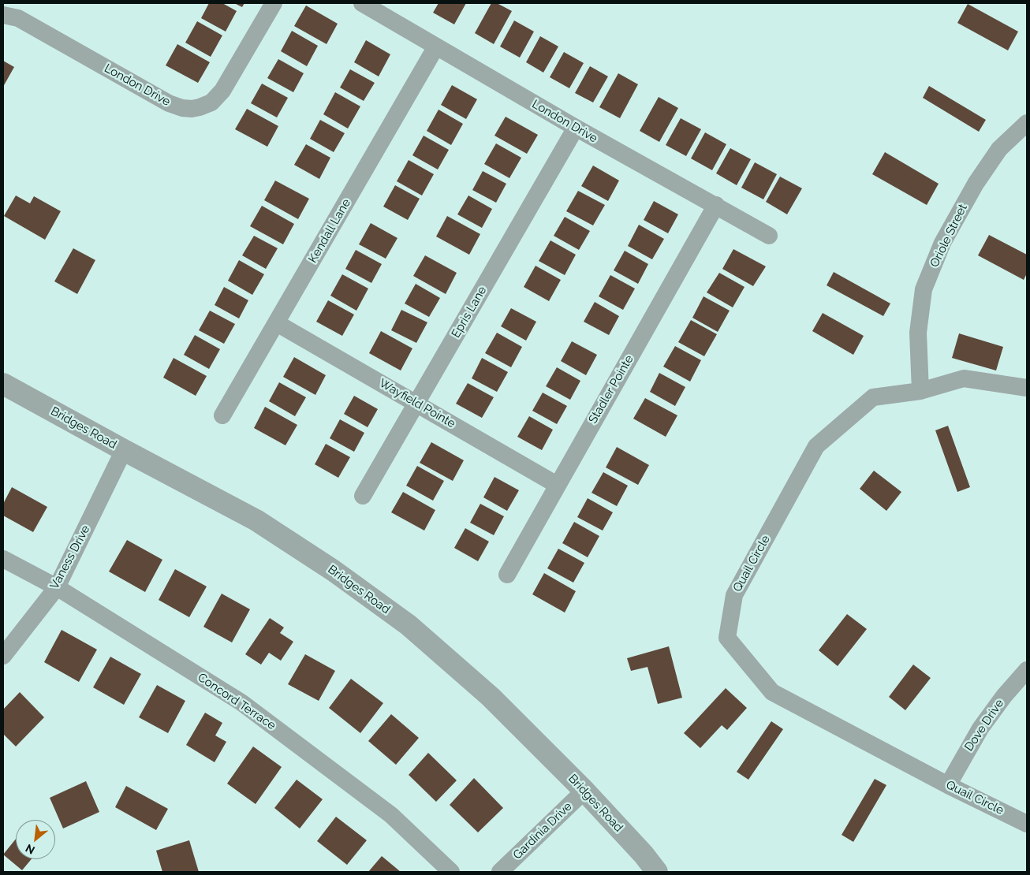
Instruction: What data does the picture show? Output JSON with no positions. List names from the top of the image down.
{
  "streets": {
    "street": [
      "London Drive",
      "Kendall Lane",
      "Oriole Street",
      "Epris Lane",
      "Stadler Pointe",
      "Wayfield Pointe",
      "Bridges Road",
      "Vaness Drive",
      "Quail Circle",
      "Concord Terrace",
      "Dove Drive",
      "Gardinia Drive"
    ]
  },
  "crossings": [
    ["London Drive", "Kendall Lane"],
    ["London Drive", "Epris Lane"],
    ["London Drive", "Stadler Pointe"],
    ["Kendall Lane", "Wayfield Pointe"],
    ["Oriole Street", "Quail Circle"],
    ["Epris Lane", "Wayfield Pointe"],
    ["Stadler Pointe", "Wayfield Pointe"],
    ["Bridges Road", "Vaness Drive"],
    ["Bridges Road", "Gardinia Drive"],
    ["Vaness Drive", "Concord Terrace"],
    ["Quail Circle", "Dove Drive"]
  ],
  "north": "bottom left"
}
